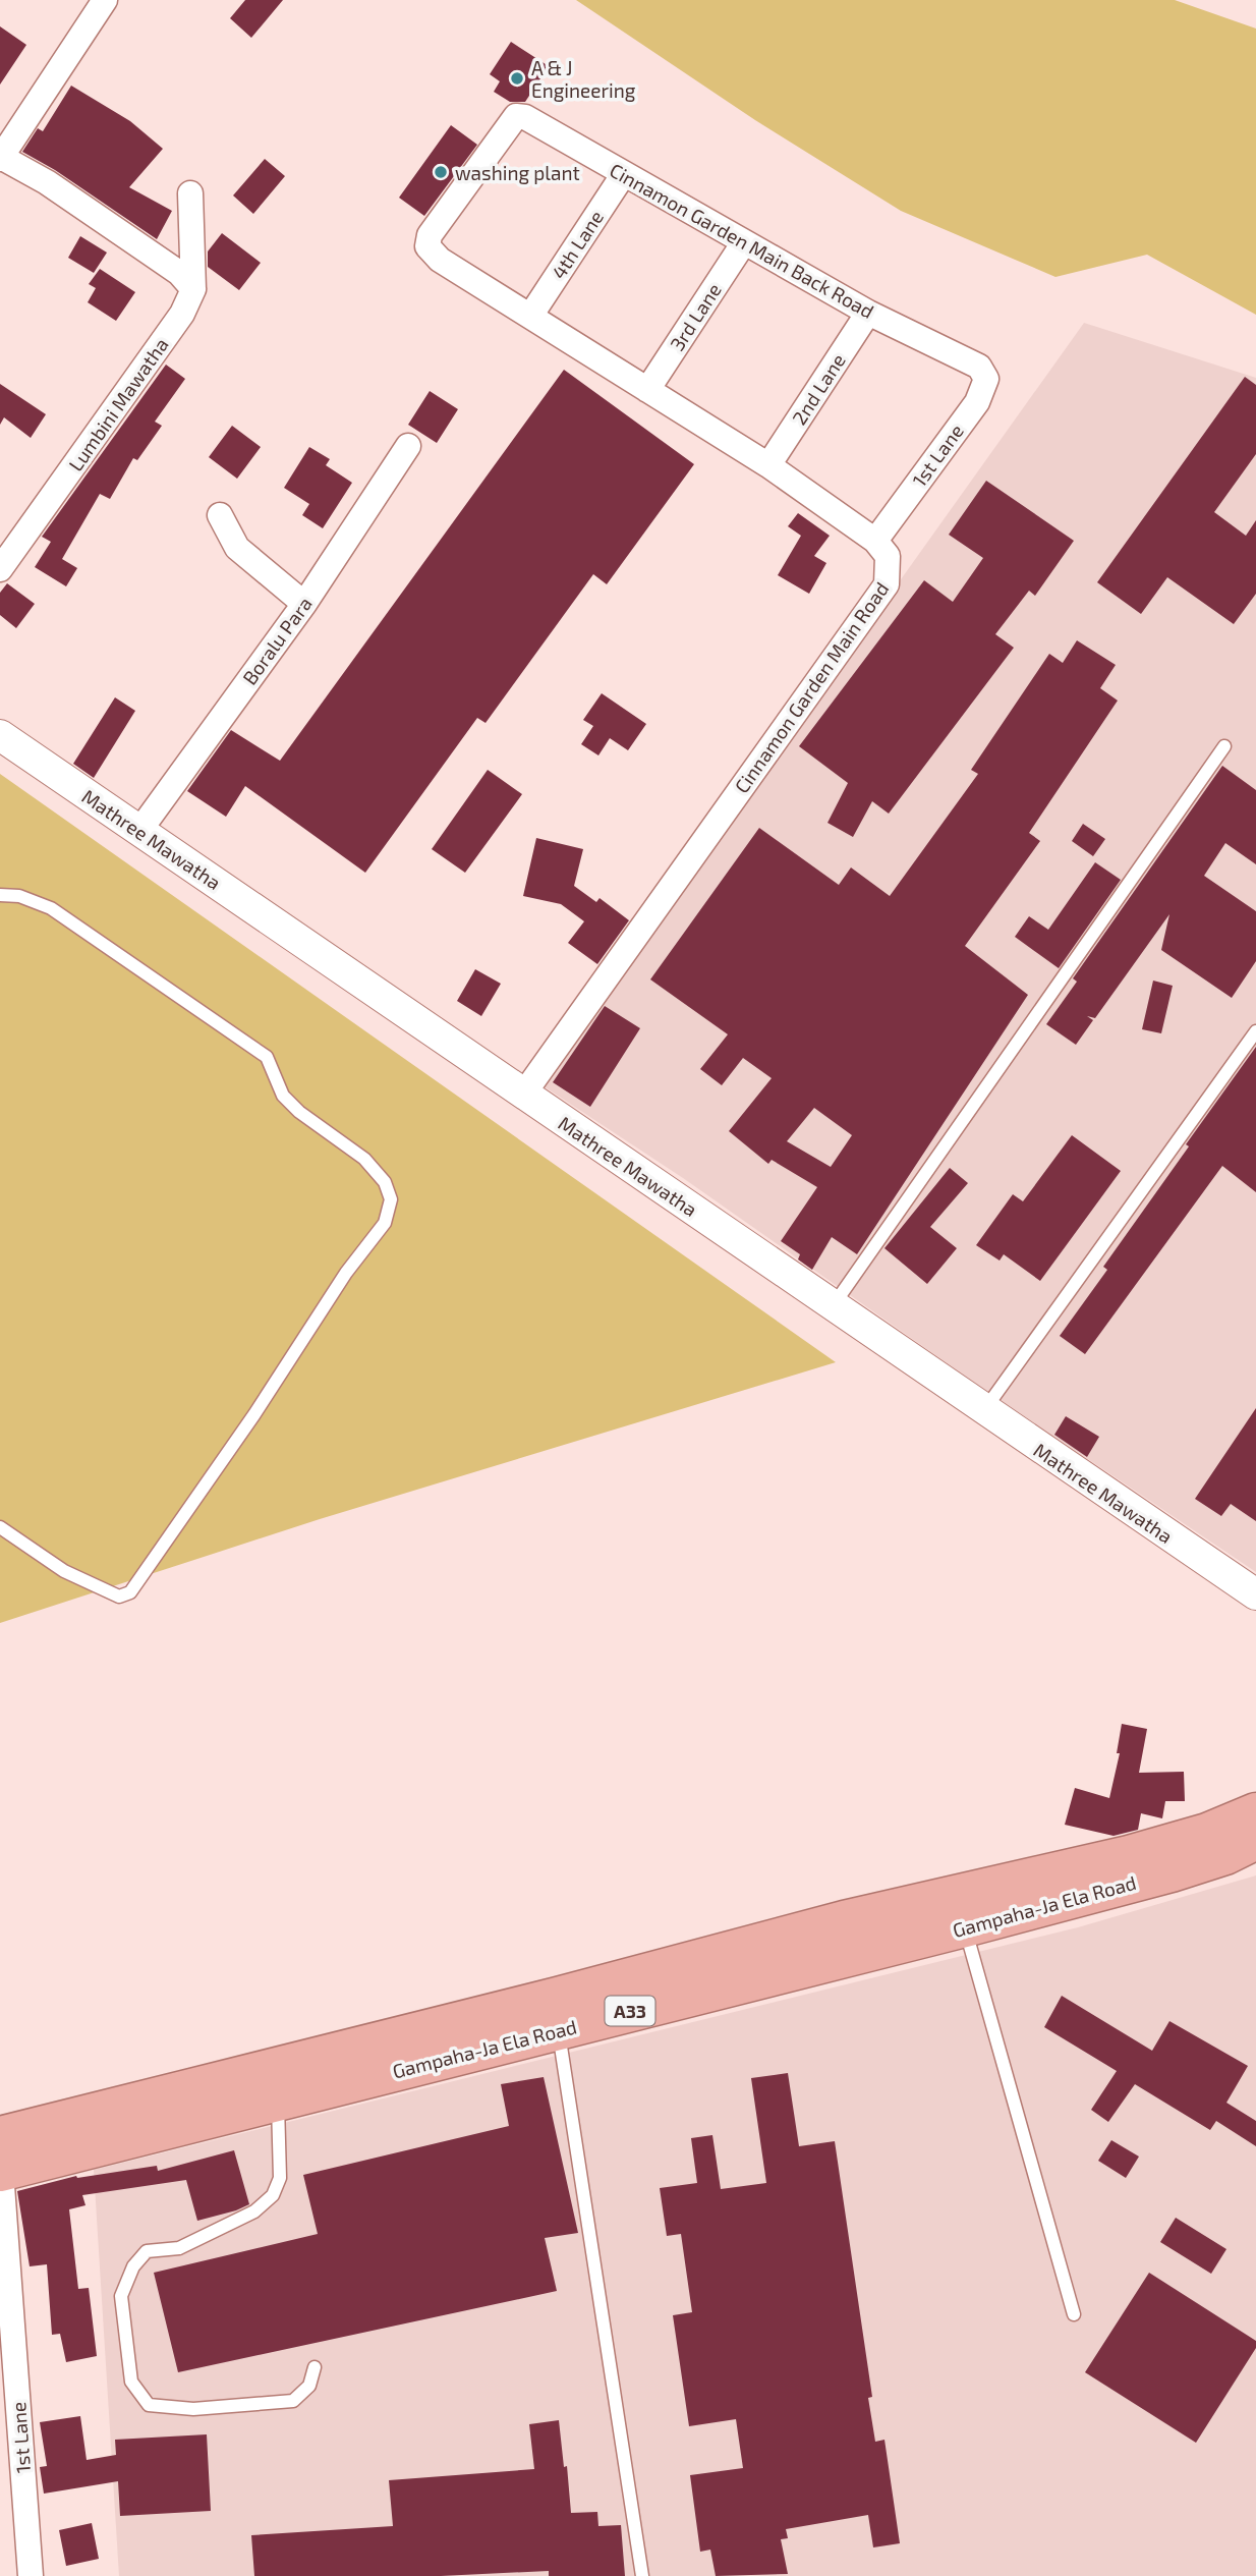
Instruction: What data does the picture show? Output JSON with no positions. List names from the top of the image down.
{
  "streets": {
    "highway": ["Gampaha-Ja Ela Road", "A33"],
    "street": [
      "Cinnamon Garden Main Back Road",
      "4th Lane",
      "3rd Lane",
      "2nd Lane",
      "Lumbini Mawatha",
      "1st Lane",
      "Boralu Para",
      "Cinnamon Garden Main Road",
      "Mathree Mawatha"
    ]
  },
  "crossings": [
    ["Cinnamon Garden Main Back Road", "4th Lane"],
    ["Cinnamon Garden Main Back Road", "3rd Lane"],
    ["Cinnamon Garden Main Back Road", "2nd Lane"],
    ["Cinnamon Garden Main Back Road", "1st Lane"],
    ["1st Lane", "Cinnamon Garden Main Road"],
    ["1st Lane", "Gampaha-Ja Ela Road"],
    ["Boralu Para", "Mathree Mawatha"],
    ["Cinnamon Garden Main Road", "Mathree Mawatha"]
  ],
  "places": ["A & J Engineering", "washing plant"]
}
